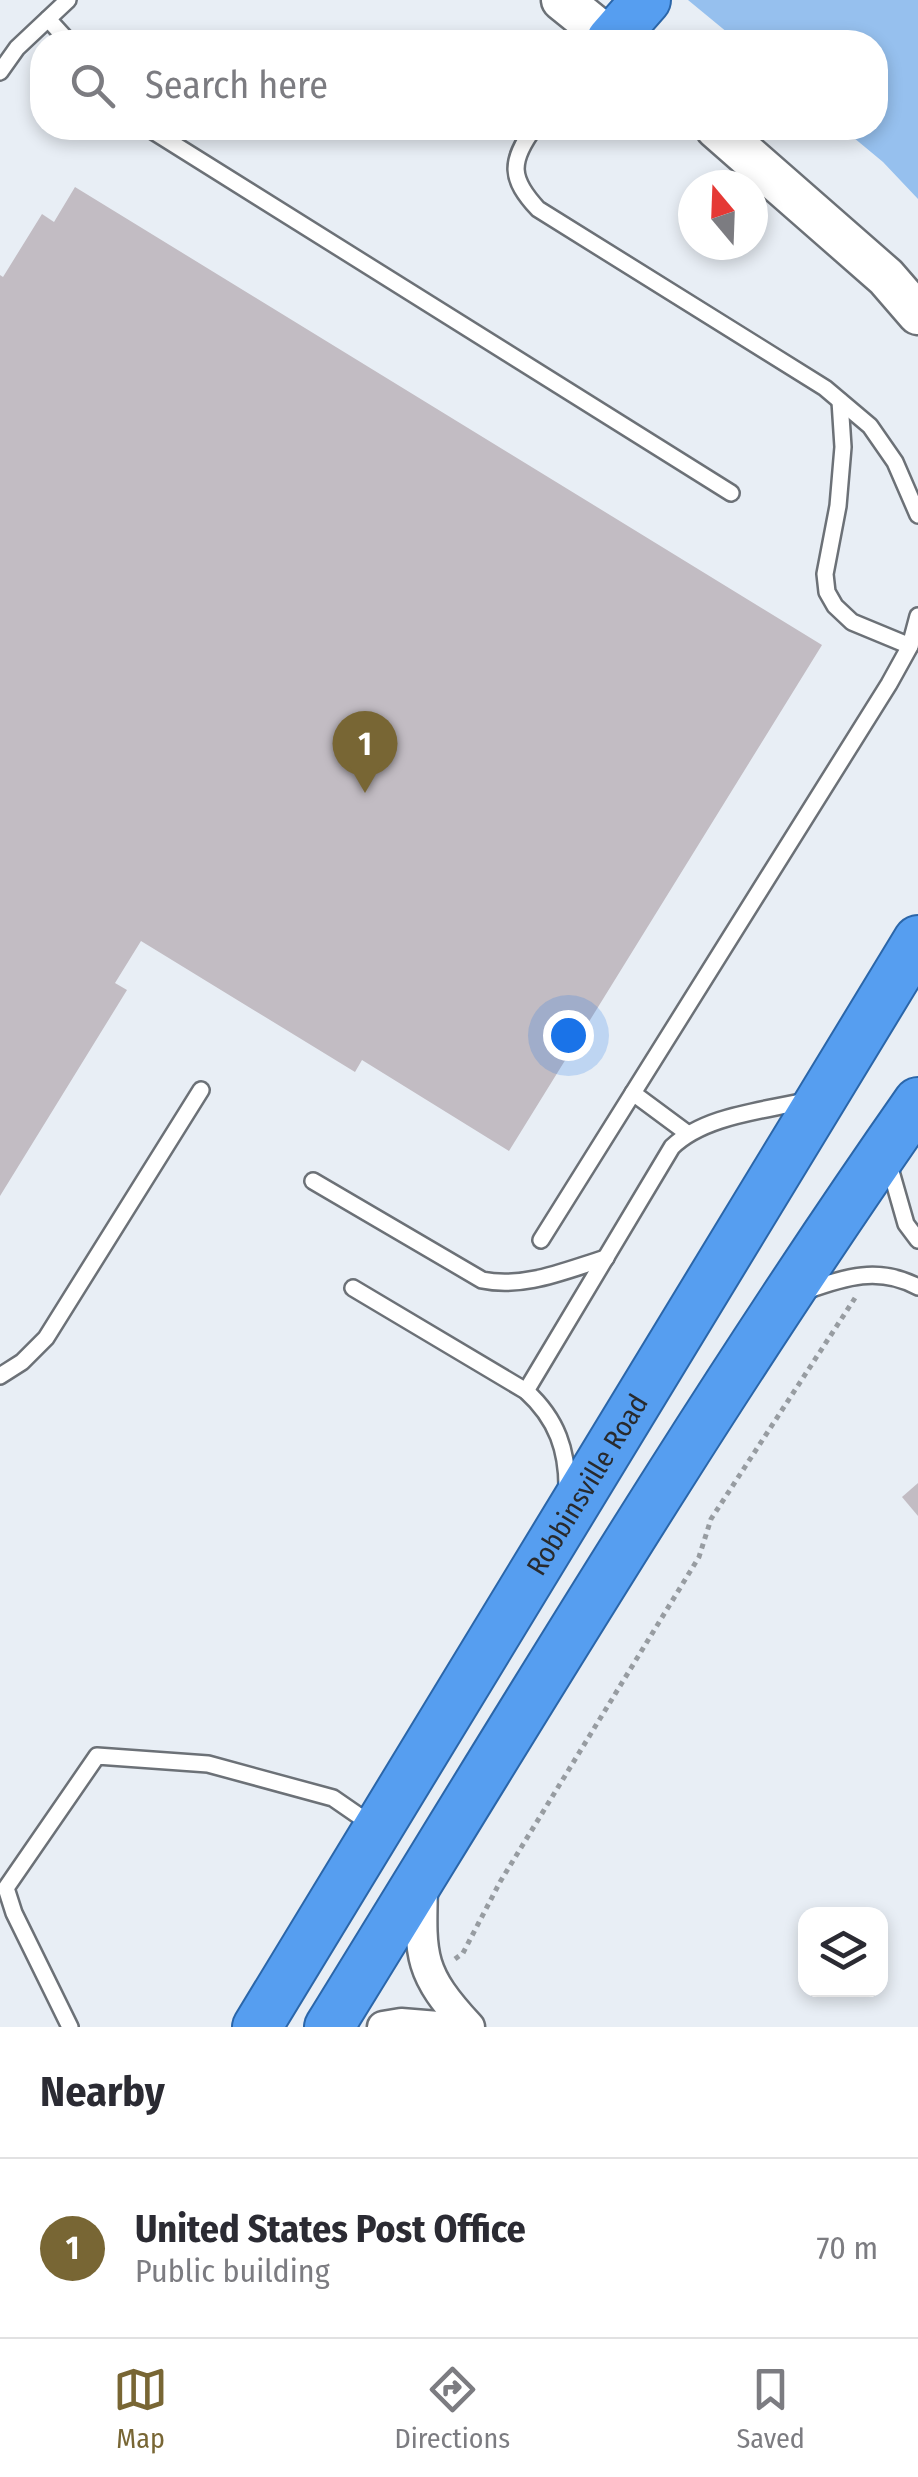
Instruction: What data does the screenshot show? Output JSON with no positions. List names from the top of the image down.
{
  "streets": {
    "highway": ["Robbinsville Road"]
  },
  "north": "top",
  "page": {
    "search": "Search here",
    "pins": "1",
    "heading": "Nearby",
    "list": [
      {
        "mark": "1",
        "name": "United States Post Office",
        "note": "Public building",
        "value": "70 m"
      }
    ],
    "nav": ["Map", "Directions", "Saved"]
  }
}
